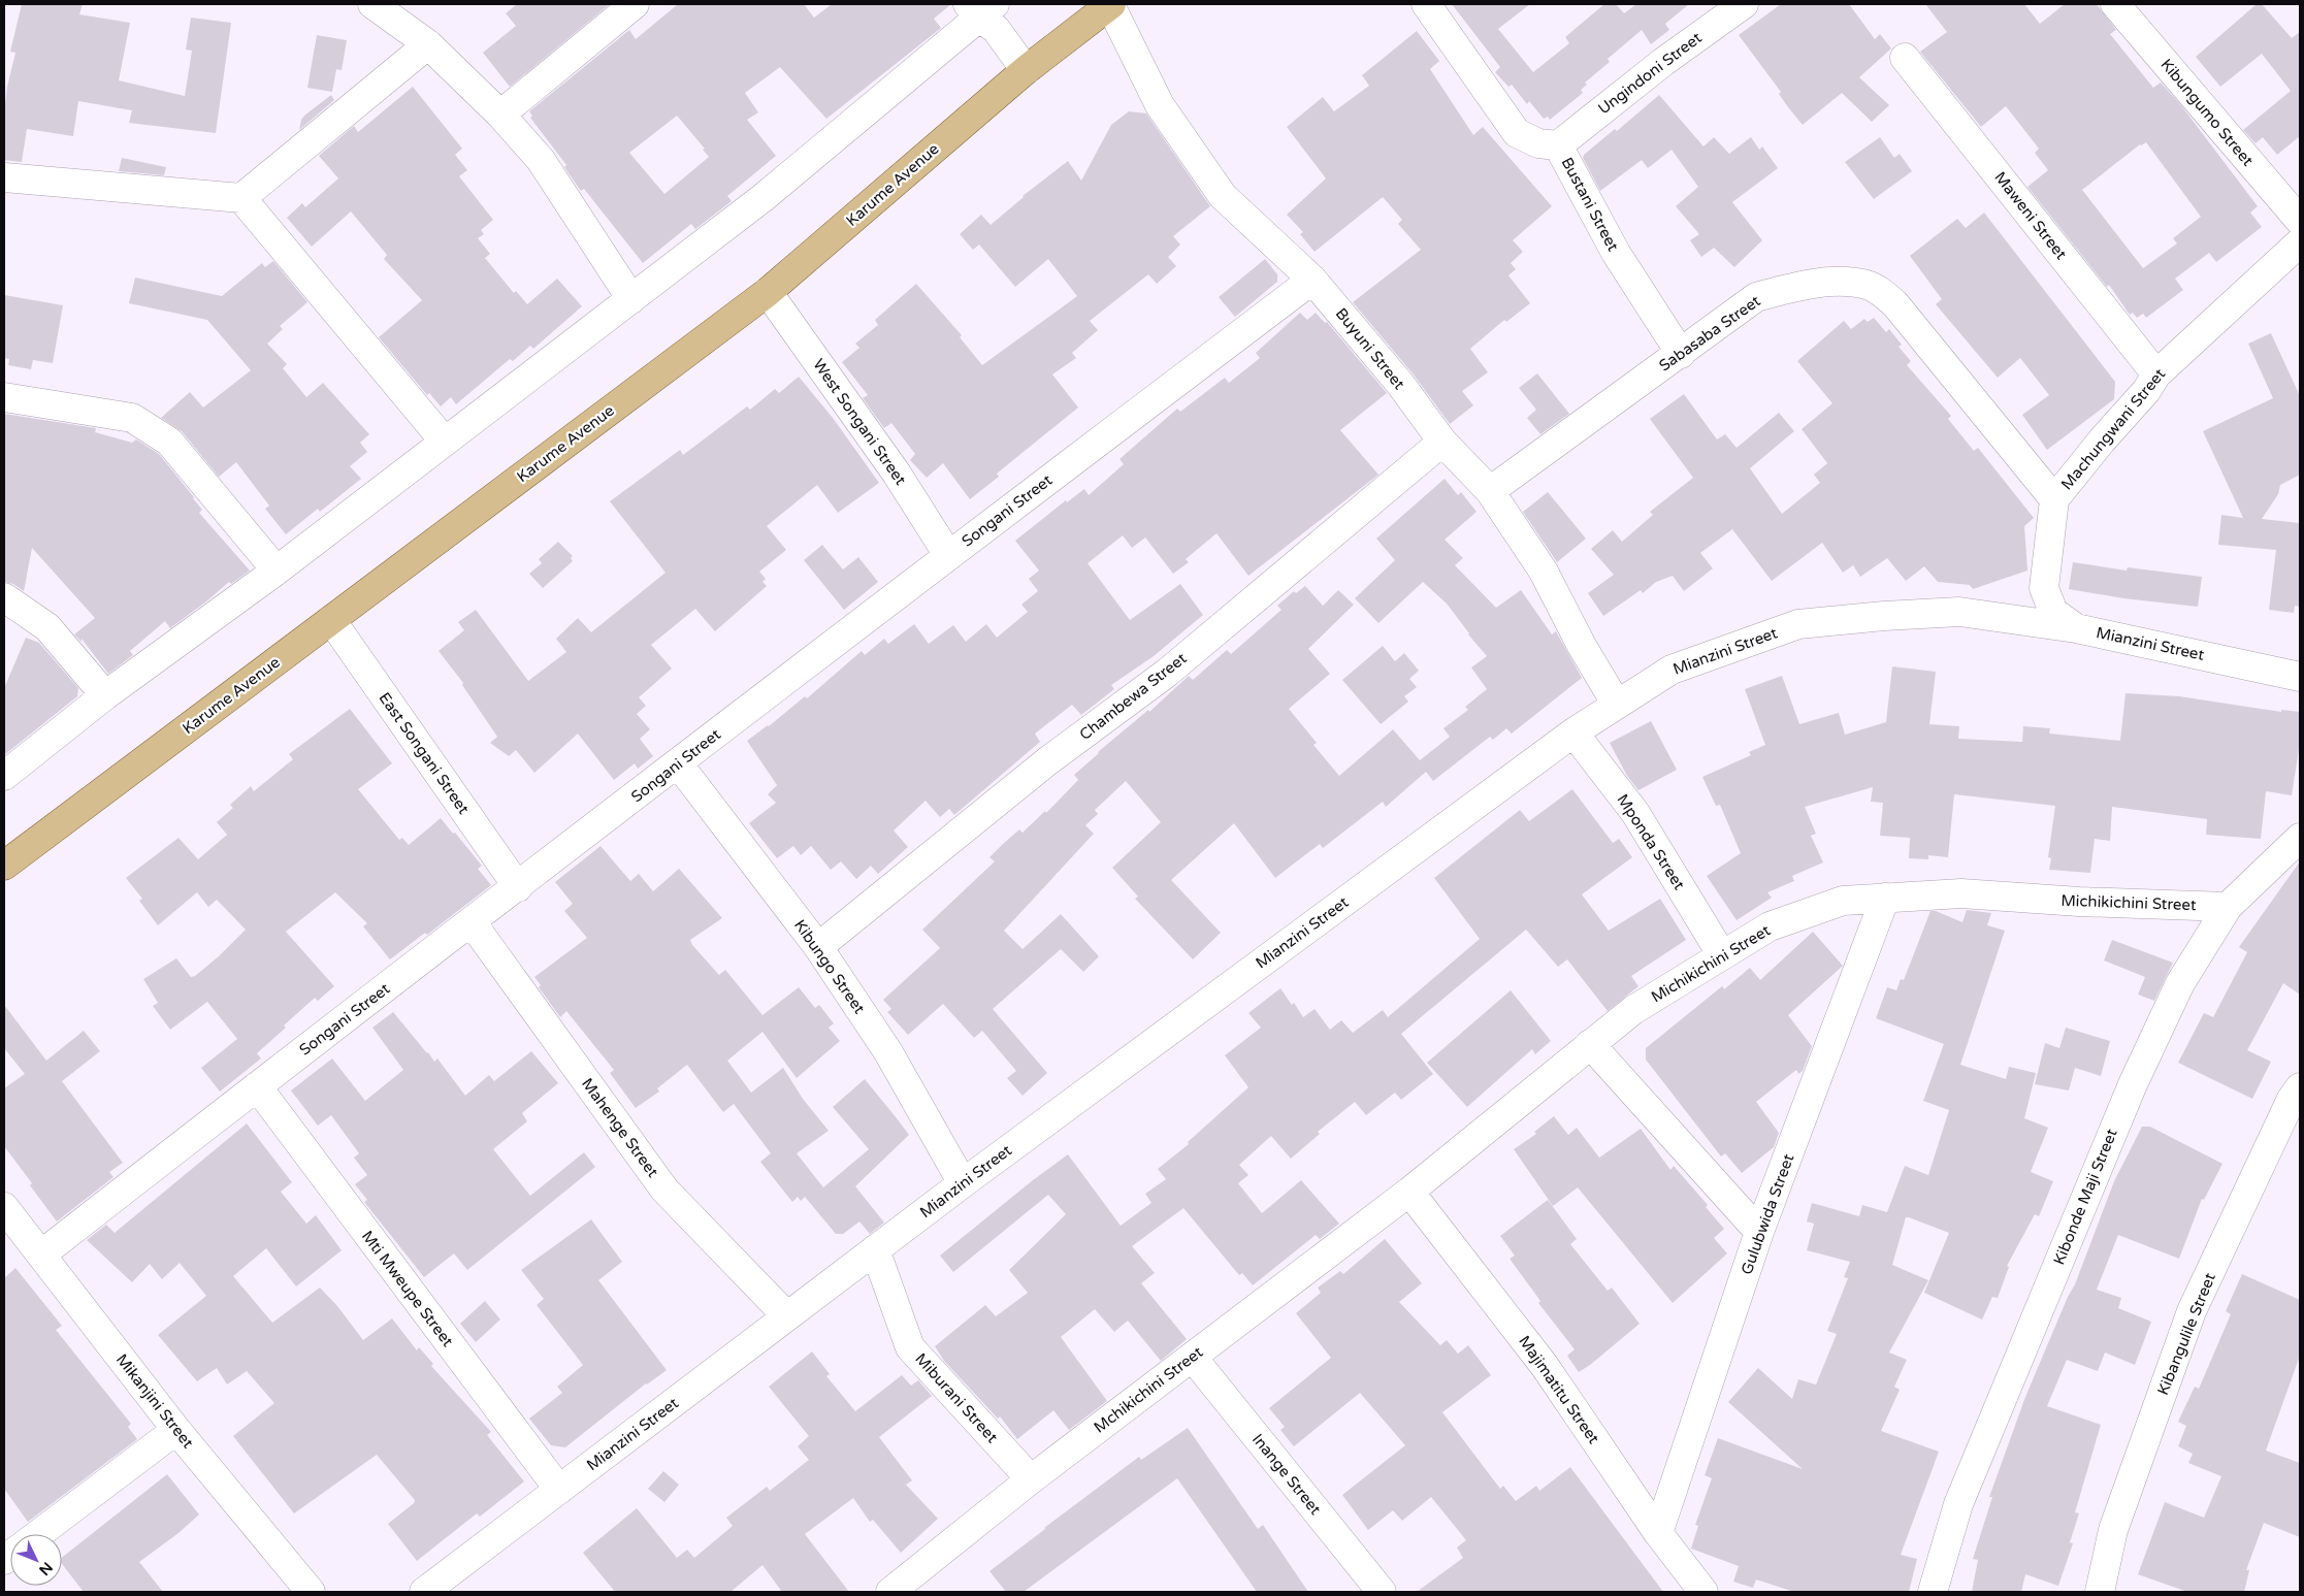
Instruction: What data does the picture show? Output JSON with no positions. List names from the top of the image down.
{
  "streets": {
    "main road": ["Karume Avenue"],
    "street": [
      "Ungindoni Street",
      "Kibungumo Street",
      "Bustani Street",
      "Maweni Street",
      "Sabasaba Street",
      "Buyuni Street",
      "West Songani Street",
      "Machungwani Street",
      "Songani Street",
      "Mianzini Street",
      "Chambewa Street",
      "East Songani Street",
      "Mponda Street",
      "Michikichini Street",
      "Kibungo Street",
      "Mahenge Street",
      "Kibonde Maji Street",
      "Gulubwida Street",
      "Mti Mweupe Street",
      "Kibangulile Street",
      "Mchikichini Street",
      "Majimatitu Street",
      "Miburani Street",
      "Mikanjini Street",
      "Inange Street"
    ]
  },
  "crossings": [
    ["Ungindoni Street", "Bustani Street"],
    ["Karume Avenue", "Buyuni Street"],
    ["Karume Avenue", "West Songani Street"],
    ["Karume Avenue", "East Songani Street"],
    ["Bustani Street", "Sabasaba Street"],
    ["Maweni Street", "Machungwani Street"],
    ["Sabasaba Street", "Buyuni Street"],
    ["Sabasaba Street", "Machungwani Street"],
    ["Buyuni Street", "Songani Street"],
    ["Buyuni Street", "Mianzini Street"],
    ["Buyuni Street", "Chambewa Street"],
    ["West Songani Street", "Songani Street"],
    ["Machungwani Street", "Mianzini Street"],
    ["Songani Street", "East Songani Street"],
    ["Songani Street", "Kibungo Street"],
    ["Songani Street", "Mahenge Street"],
    ["Songani Street", "Mti Mweupe Street"],
    ["Songani Street", "Mikanjini Street"],
    ["Mianzini Street", "Mponda Street"],
    ["Mianzini Street", "Kibungo Street"],
    ["Mianzini Street", "Mahenge Street"],
    ["Mianzini Street", "Mti Mweupe Street"],
    ["Mianzini Street", "Miburani Street"],
    ["Chambewa Street", "Kibungo Street"],
    ["Mponda Street", "Michikichini Street"],
    ["Michikichini Street", "Kibonde Maji Street"],
    ["Michikichini Street", "Gulubwida Street"],
    ["Michikichini Street", "Mchikichini Street"],
    ["Michikichini Street", "Majimatitu Street"],
    ["Gulubwida Street", "Majimatitu Street"],
    ["Mchikichini Street", "Majimatitu Street"],
    ["Mchikichini Street", "Miburani Street"],
    ["Mchikichini Street", "Inange Street"]
  ],
  "north": "bottom right"
}
